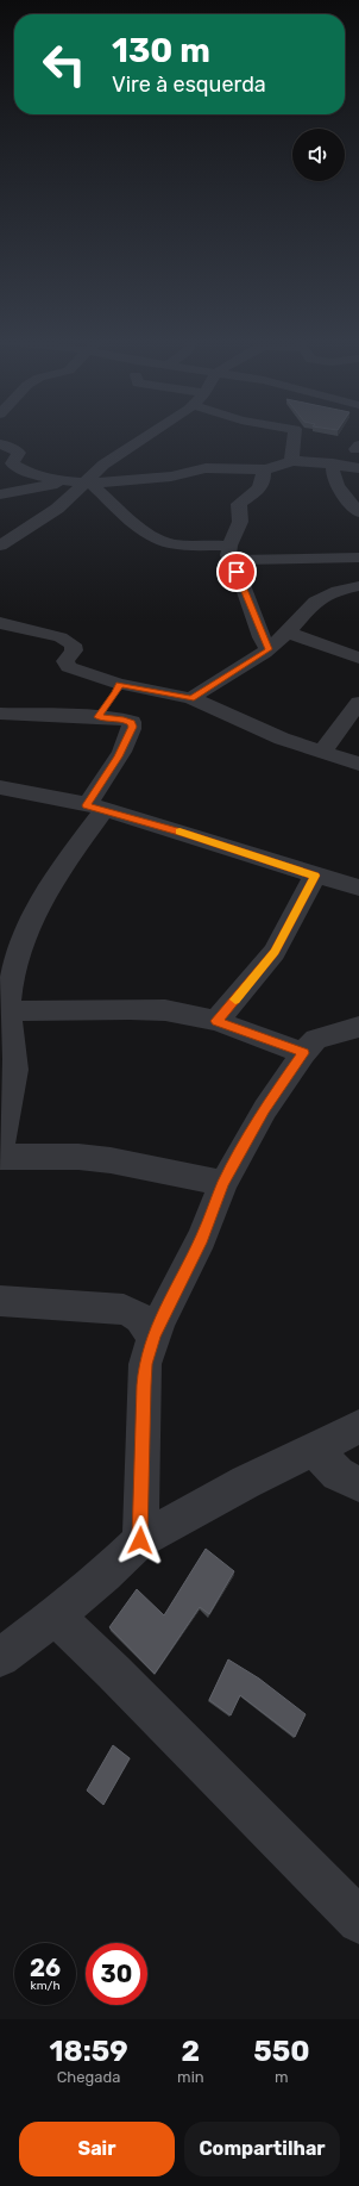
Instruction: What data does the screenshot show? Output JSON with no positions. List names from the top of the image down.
{
  "page": {
    "turn": ["130 m", "Vire à esquerda"],
    "speed": "26 km/h",
    "limit": "30",
    "eta": [
      "18:59",
      "Chegada",
      "2",
      "min",
      "550",
      "m"
    ],
    "buttons": ["Sair", "Compartilhar"]
  }
}
